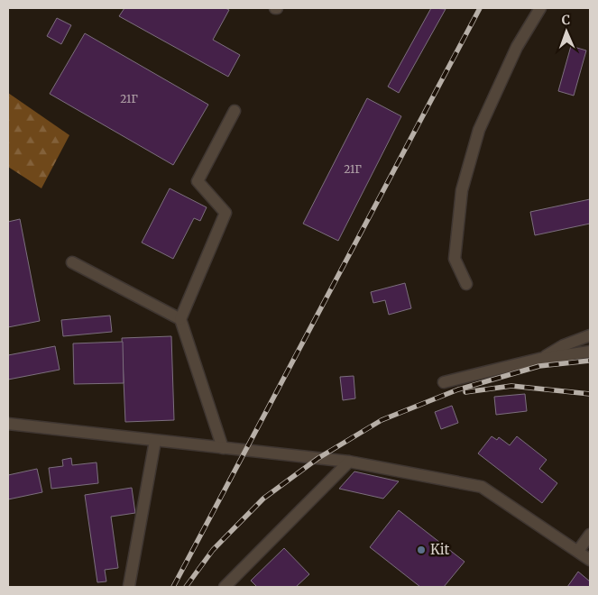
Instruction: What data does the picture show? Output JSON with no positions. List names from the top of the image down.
{
  "places": ["Kit"],
  "house_numbers": ["21Г", "21Г"],
  "north": "top"
}
